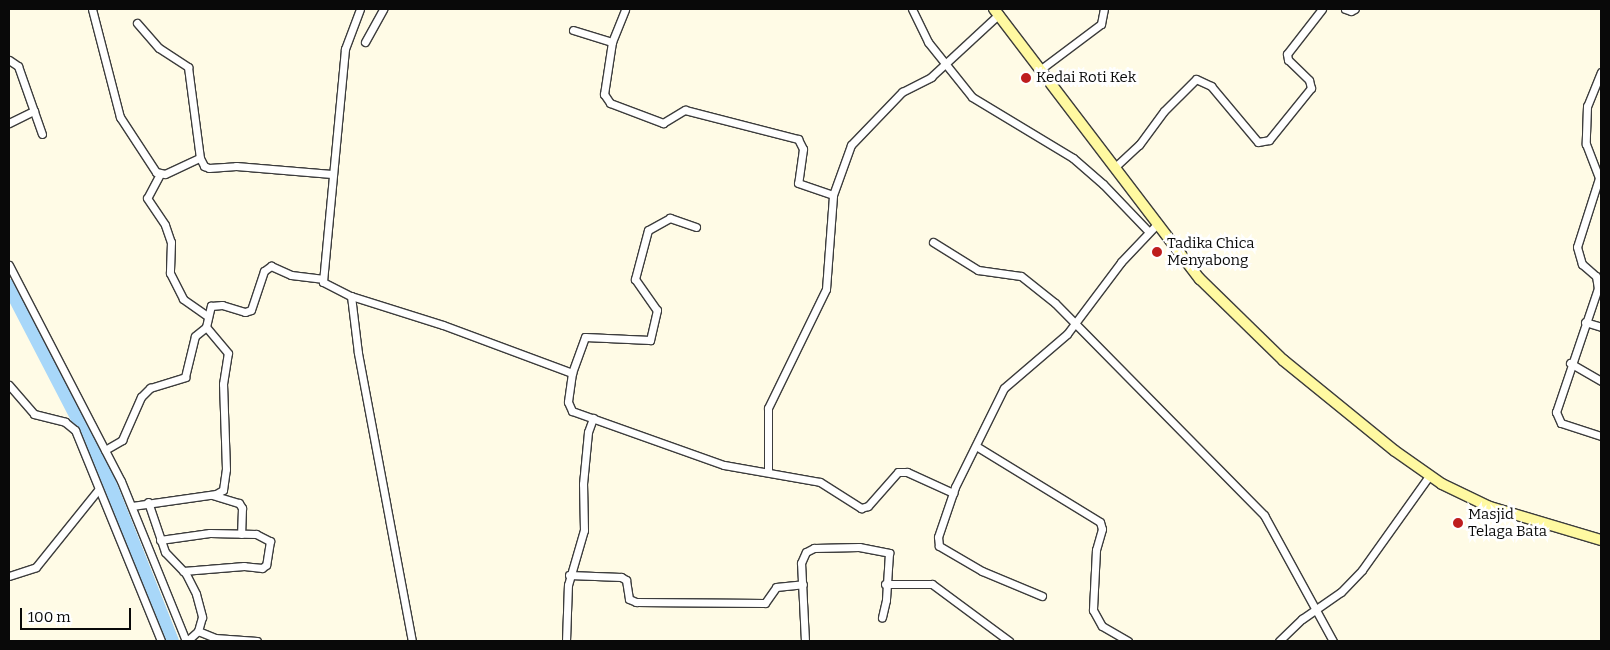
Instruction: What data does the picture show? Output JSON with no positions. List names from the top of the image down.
{
  "places": ["Kedai Roti Kek", "Tadika Chica Menyabong", "Masjid Telaga Bata"],
  "scale_bar": "100 m"
}
